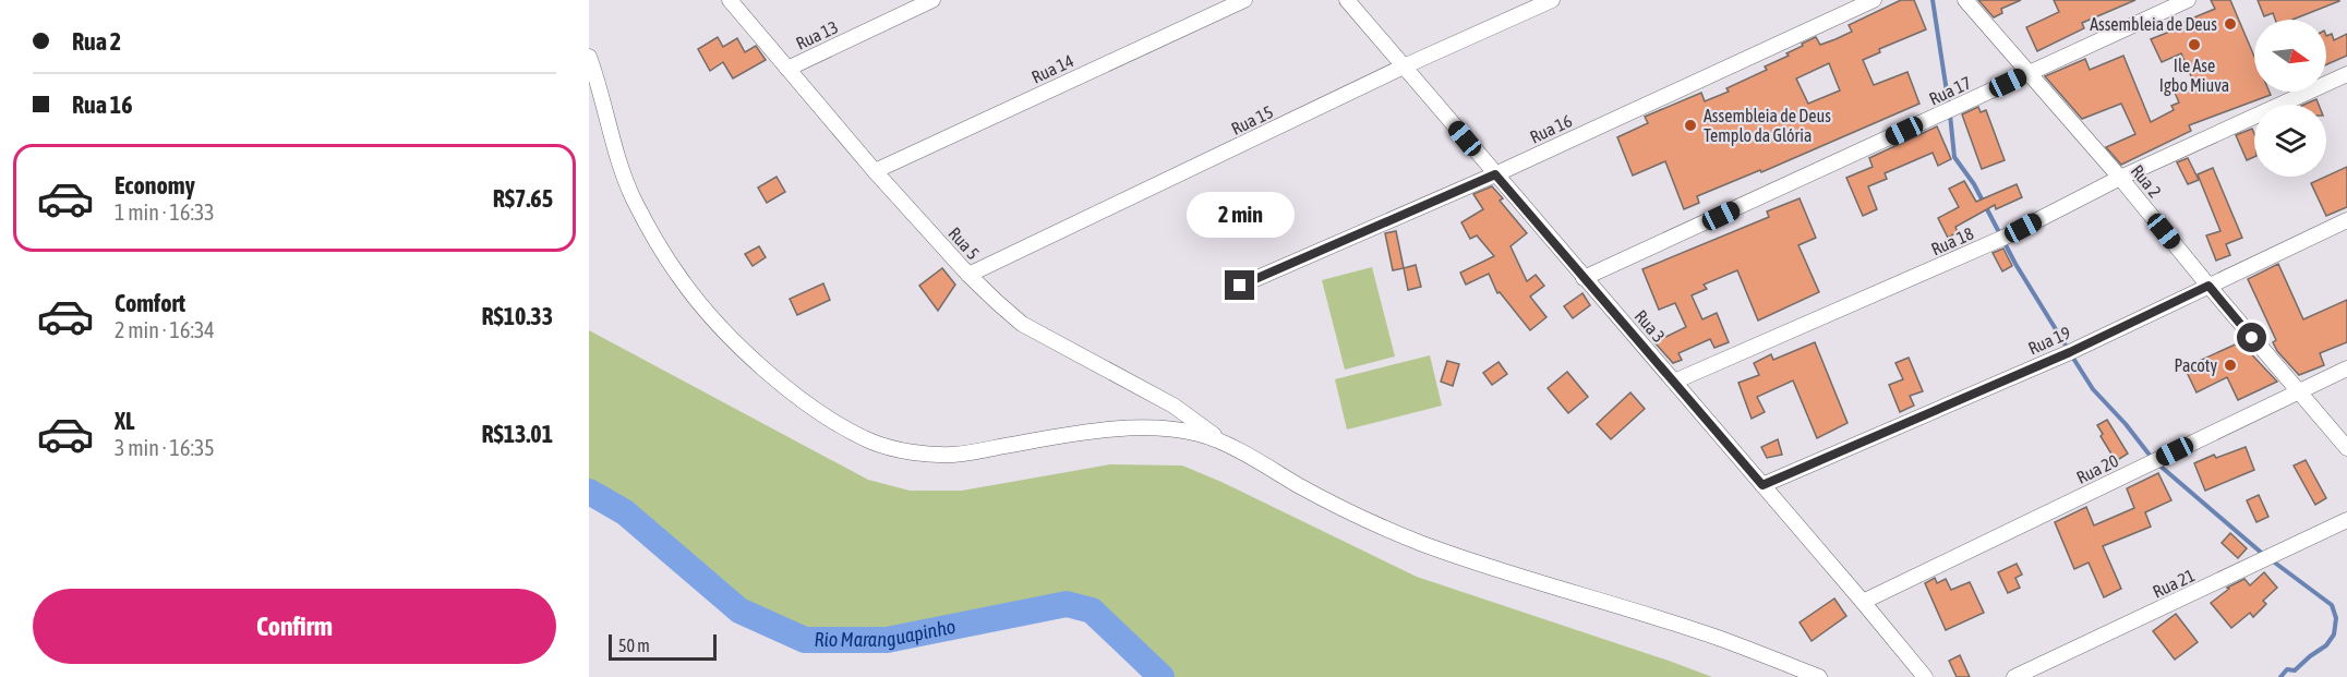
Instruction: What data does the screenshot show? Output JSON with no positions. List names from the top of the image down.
{
  "streets": {
    "street": [
      "Rua 13",
      "Rua 14",
      "Rua 17",
      "Rua 15",
      "Rua 16",
      "Rua 2",
      "Rua 18",
      "Rua 5",
      "Rua 3",
      "Rua 19",
      "Rua 20",
      "Rua 21"
    ]
  },
  "crossings": [
    ["Rua 13", "Rua 5"],
    ["Rua 14", "Rua 5"],
    ["Rua 17", "Rua 2"],
    ["Rua 17", "Rua 3"],
    ["Rua 15", "Rua 5"],
    ["Rua 15", "Rua 3"],
    ["Rua 16", "Rua 3"],
    ["Rua 2", "Rua 18"],
    ["Rua 2", "Rua 19"],
    ["Rua 2", "Rua 20"],
    ["Rua 18", "Rua 3"],
    ["Rua 3", "Rua 19"],
    ["Rua 3", "Rua 20"]
  ],
  "water": ["Rio Maranguapinho"],
  "places": [
    "Assembleia de Deus",
    "Ile Ase Igbo Miuva",
    "Assembleia de Deus Templo da Glória",
    "Pacoty"
  ],
  "scale_bar": "50 m",
  "north": "right",
  "page": {
    "banner": ["Rua 2", "Rua 16"],
    "list": [
      {
        "name": "Economy",
        "note": "1 min · 16:33",
        "value": "R$7.65"
      },
      {
        "name": "Comfort",
        "note": "2 min · 16:34",
        "value": "R$10.33"
      },
      {
        "name": "XL",
        "note": "3 min · 16:35",
        "value": "R$13.01"
      }
    ],
    "bubble": "2 min",
    "buttons": "Confirm",
    "scale": "50 m"
  }
}
